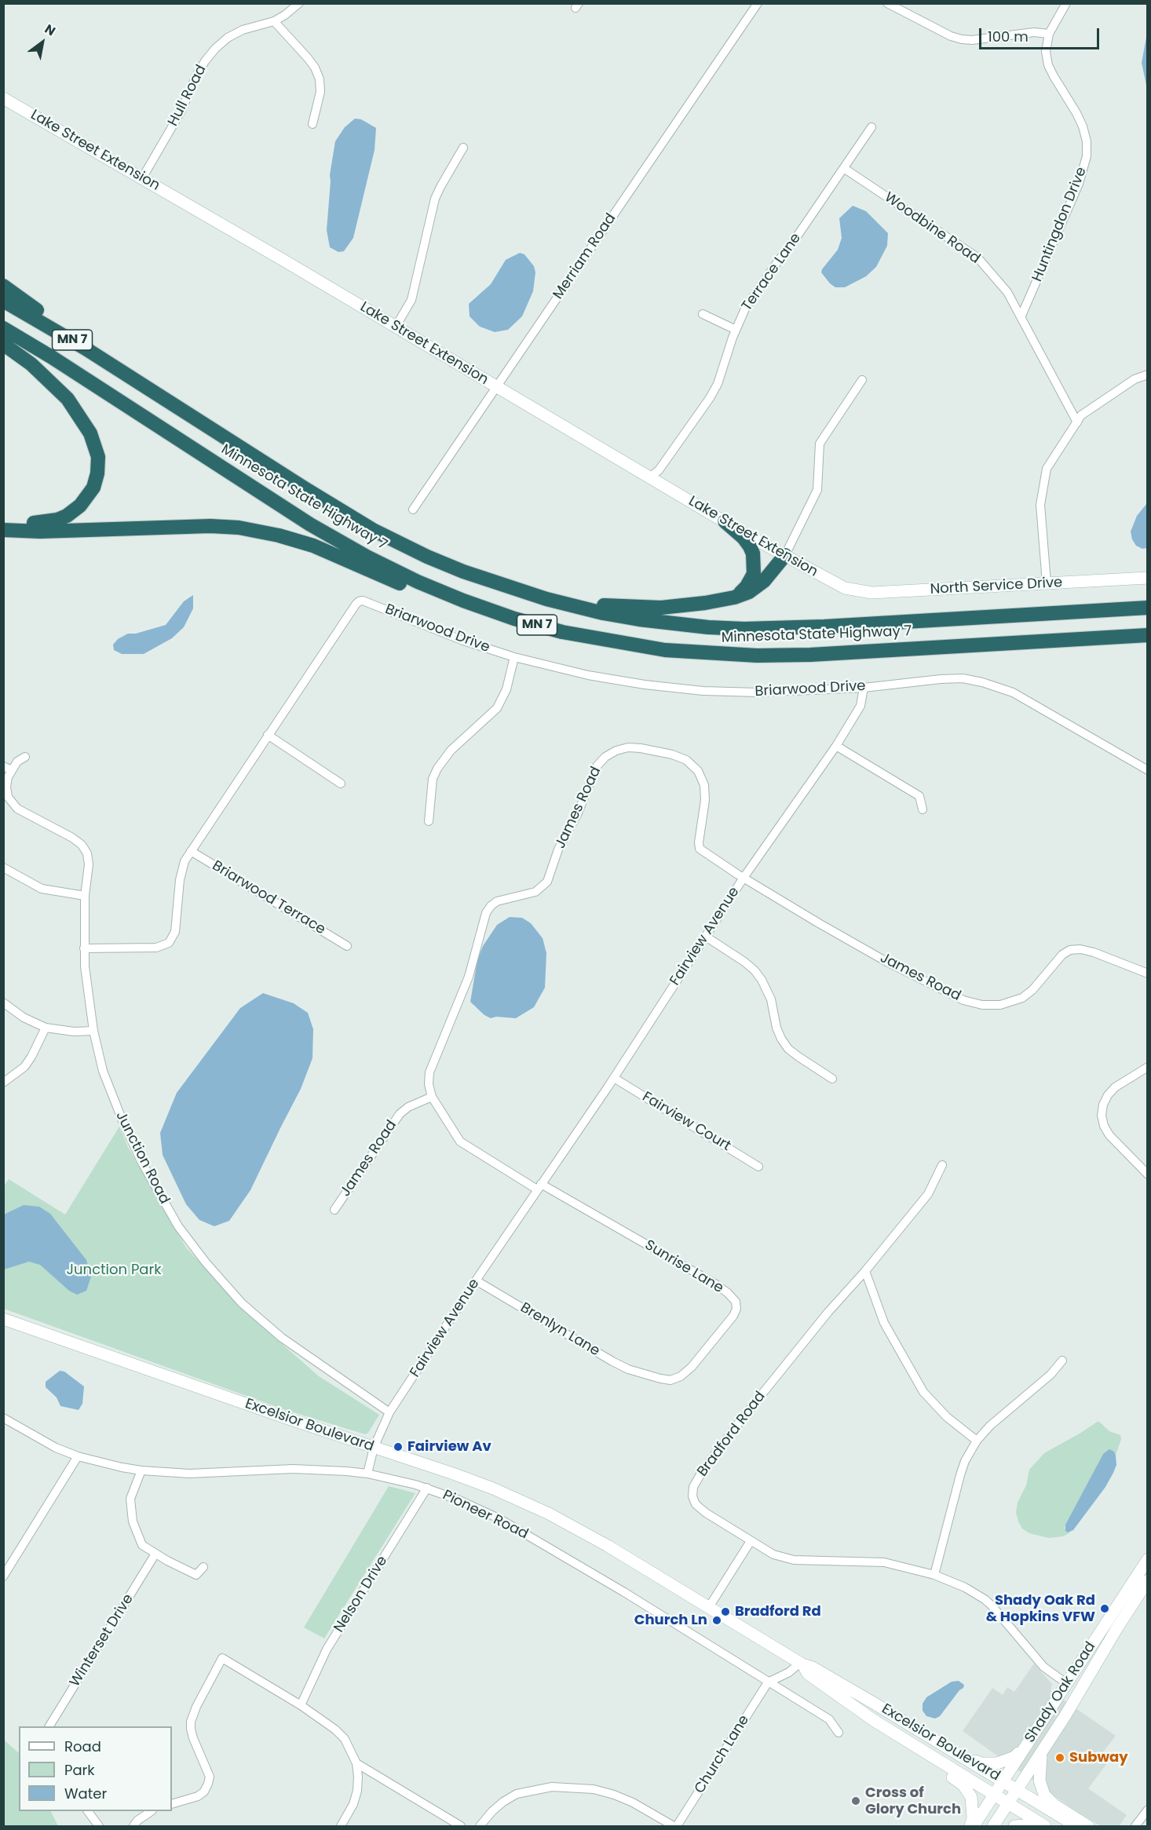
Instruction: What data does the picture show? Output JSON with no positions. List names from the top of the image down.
{
  "streets": {
    "highway": ["MN 7", "Minnesota State Highway 7"],
    "main road": [
      "Lake Street Extension",
      "North Service Drive",
      "Excelsior Boulevard",
      "Shady Oak Road"
    ],
    "street": [
      "Hull Road",
      "Huntingdon Drive",
      "Woodbine Road",
      "Merriam Road",
      "Terrace Lane",
      "Briarwood Drive",
      "James Road",
      "Briarwood Terrace",
      "Fairview Avenue",
      "Fairview Court",
      "Junction Road",
      "Sunrise Lane",
      "Brenlyn Lane",
      "Bradford Road",
      "Pioneer Road",
      "Nelson Drive",
      "Winterset Drive",
      "Church Lane"
    ]
  },
  "crossings": [
    ["Hull Road", "Lake Street Extension"],
    ["Lake Street Extension", "Merriam Road"],
    ["Lake Street Extension", "Terrace Lane"],
    ["Lake Street Extension", "North Service Drive"],
    ["Huntingdon Drive", "Woodbine Road"],
    ["Woodbine Road", "Terrace Lane"],
    ["Briarwood Drive", "Briarwood Terrace"],
    ["Briarwood Drive", "Fairview Avenue"],
    ["Briarwood Drive", "Junction Road"],
    ["James Road", "Fairview Avenue"],
    ["James Road", "Sunrise Lane"],
    ["Fairview Avenue", "Fairview Court"],
    ["Fairview Avenue", "Junction Road"],
    ["Fairview Avenue", "Sunrise Lane"],
    ["Fairview Avenue", "Brenlyn Lane"],
    ["Fairview Avenue", "Excelsior Boulevard"],
    ["Fairview Avenue", "Pioneer Road"],
    ["Sunrise Lane", "Brenlyn Lane"],
    ["Excelsior Boulevard", "Shady Oak Road"],
    ["Bradford Road", "Shady Oak Road"],
    ["Pioneer Road", "Nelson Drive"],
    ["Pioneer Road", "Church Lane"]
  ],
  "parks": ["Junction Park"],
  "places": [
    "Fairview Av",
    "Shady Oak Rd & Hopkins VFW",
    "Bradford Rd",
    "Church Ln",
    "Subway",
    "Cross of Glory Church"
  ],
  "legend": ["Road", "Park", "Water"],
  "scale_bar": "100 m",
  "north": "top right"
}
